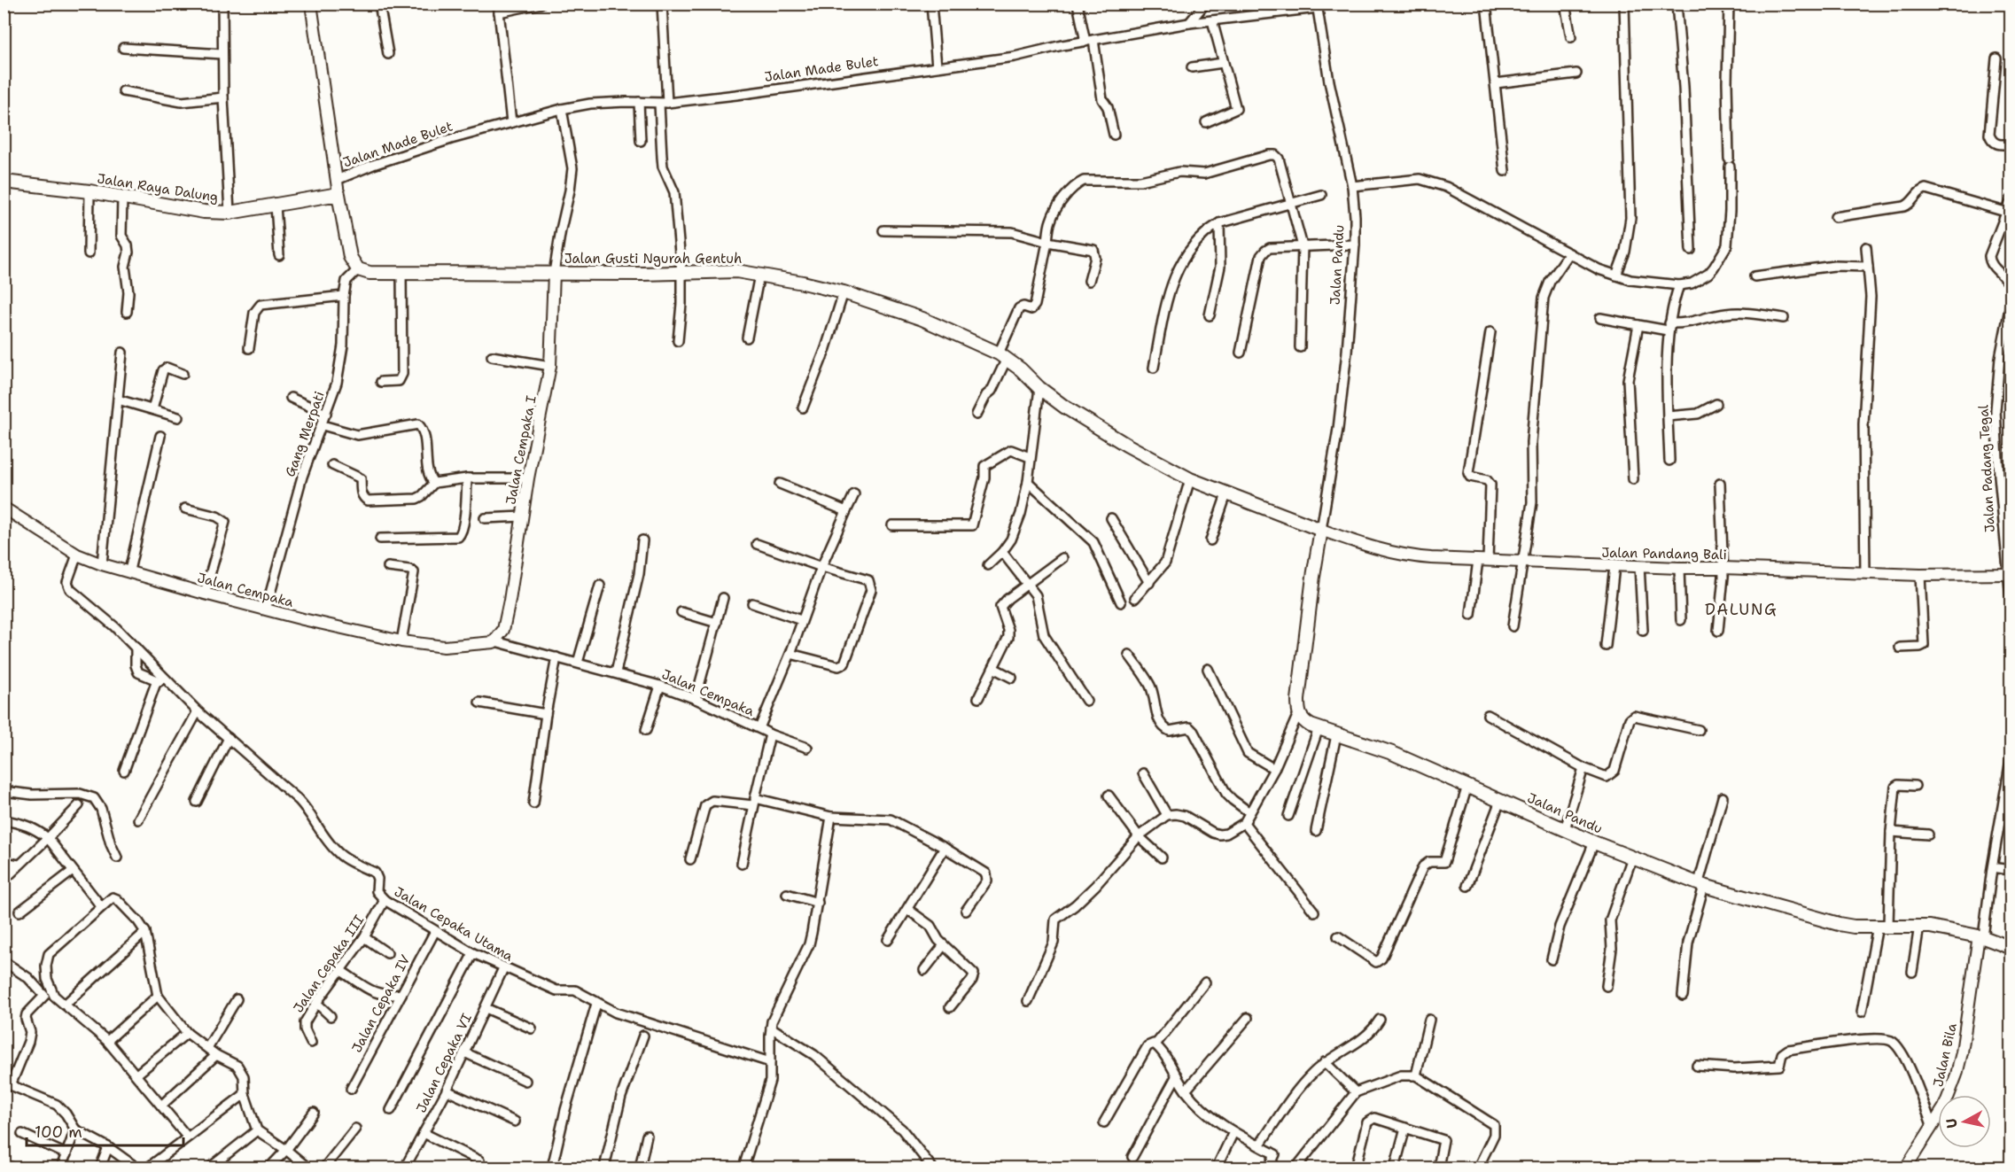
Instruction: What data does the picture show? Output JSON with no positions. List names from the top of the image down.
{
  "streets": {
    "main road": ["Jalan Raya Dalung", "Jalan Gusti Ngurah Gentuh", "Jalan Pandu"],
    "street": [
      "Jalan Made Bulet",
      "Gang Merpati",
      "Jalan Cempaka I",
      "Jalan Padang Tegal",
      "Jalan Pandang Bali",
      "Jalan Cempaka",
      "Jalan Cepaka Utama",
      "Jalan Cepaka III",
      "Jalan Cepaka IV",
      "Jalan Bila",
      "Jalan Cepaka VI"
    ]
  },
  "crossings": [
    ["Jalan Made Bulet", "Jalan Pandu"],
    ["Jalan Gusti Ngurah Gentuh", "Jalan Pandu"],
    ["Jalan Gusti Ngurah Gentuh", "Gang Merpati"],
    ["Jalan Gusti Ngurah Gentuh", "Jalan Cempaka I"],
    ["Jalan Gusti Ngurah Gentuh", "Jalan Pandang Bali"],
    ["Jalan Pandu", "Jalan Pandang Bali"],
    ["Jalan Pandu", "Jalan Bila"],
    ["Gang Merpati", "Jalan Cempaka"],
    ["Jalan Cempaka I", "Jalan Cempaka"],
    ["Jalan Padang Tegal", "Jalan Pandang Bali"],
    ["Jalan Cempaka", "Jalan Cepaka Utama"],
    ["Jalan Cepaka Utama", "Jalan Cepaka III"],
    ["Jalan Cepaka Utama", "Jalan Cepaka IV"],
    ["Jalan Cepaka Utama", "Jalan Cepaka VI"]
  ],
  "districts": ["DALUNG"],
  "scale_bar": "100 m",
  "north": "left"
}
